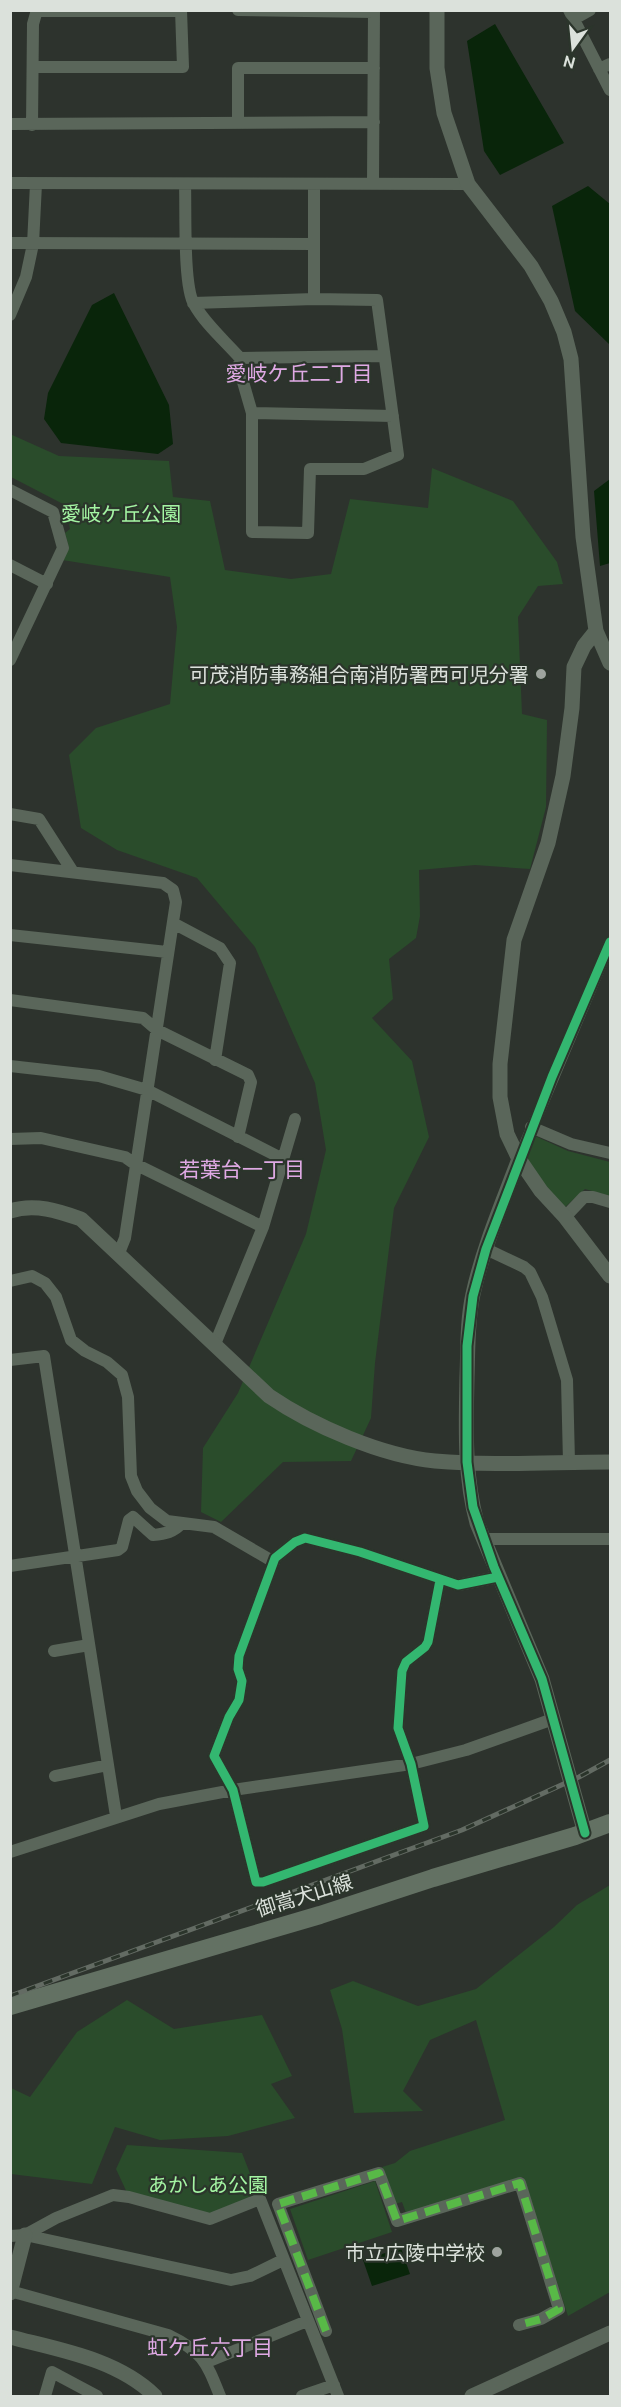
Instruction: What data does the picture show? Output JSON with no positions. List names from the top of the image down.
{
  "streets": {
    "main road": ["御嵩犬山線"]
  },
  "districts": ["愛岐ケ丘二丁目", "若葉台一丁目", "虹ケ丘六丁目"],
  "parks": ["愛岐ケ丘公園", "あかしあ公園"],
  "places": ["可茂消防事務組合南消防署西可児分署", "市立広陵中学校"],
  "north": "bottom"
}
